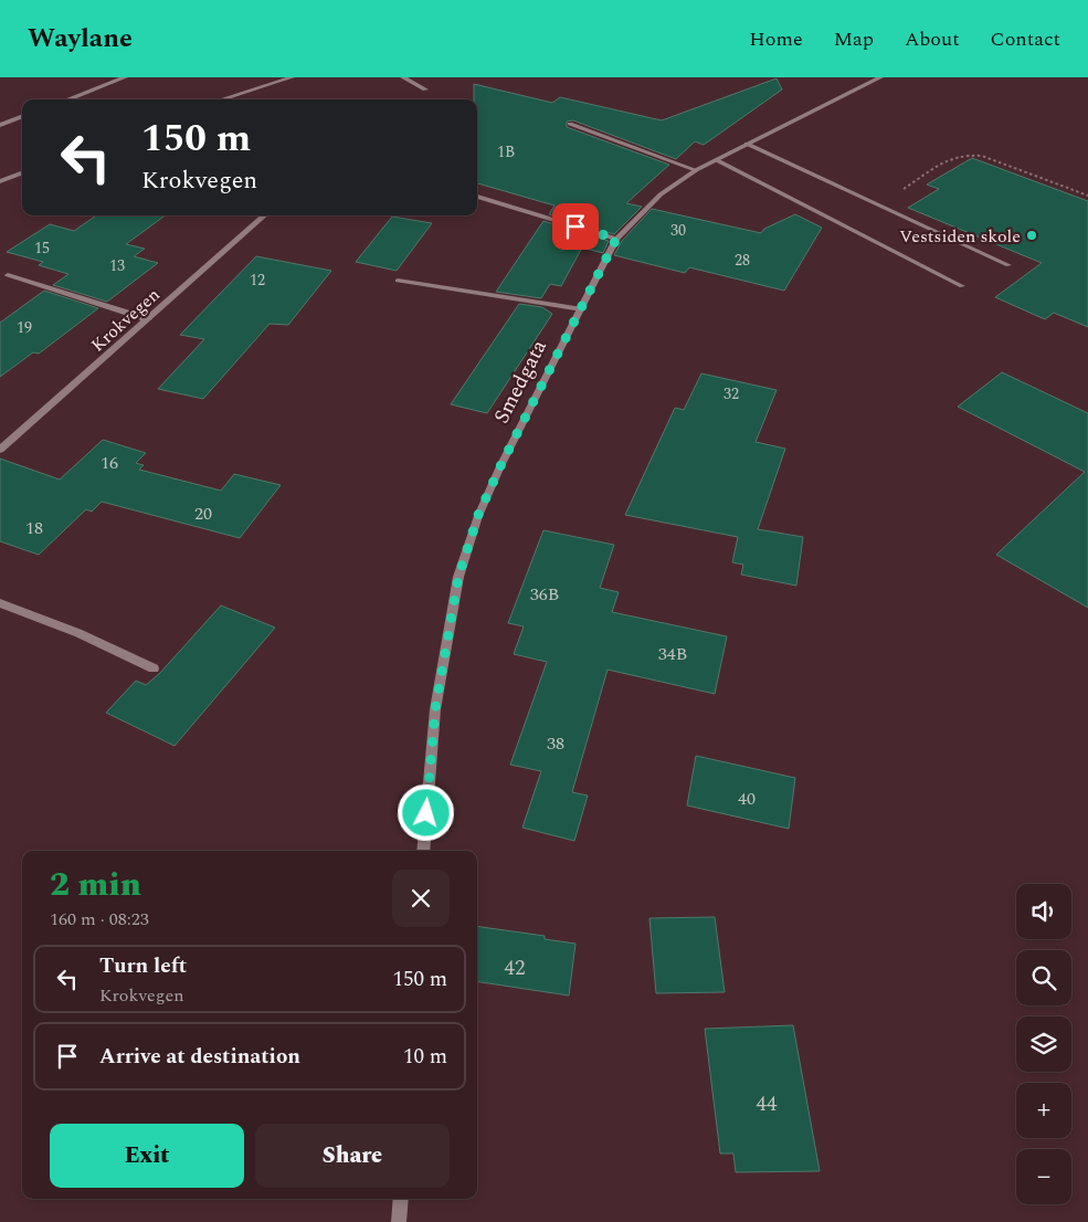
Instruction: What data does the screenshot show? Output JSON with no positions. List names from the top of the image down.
{
  "streets": {
    "street": ["Krokvegen", "Smedgata"]
  },
  "places": ["Vestsiden skole"],
  "house_numbers": [
    "1B",
    "30",
    "15",
    "28",
    "13",
    "12",
    "19",
    "32",
    "16",
    "20",
    "18",
    "36B",
    "34B",
    "38",
    "40",
    "42",
    "44"
  ],
  "page": {
    "header": "Waylane",
    "nav": [
      "Home",
      "Map",
      "About",
      "Contact"
    ],
    "turn": ["150 m", "Krokvegen"],
    "heading": ["2 min", "160 m · 08:23"],
    "map_buttons": ["+", "−"],
    "list": [
      {
        "name": "Turn left",
        "note": "Krokvegen",
        "value": "150 m"
      },
      {
        "name": "Arrive at destination",
        "value": "10 m"
      }
    ],
    "buttons": ["Exit", "Share"]
  }
}
